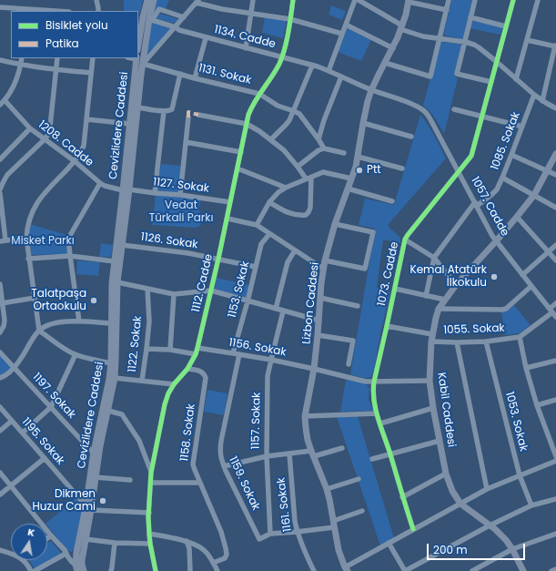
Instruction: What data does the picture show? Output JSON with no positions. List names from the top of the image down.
{
  "streets": {
    "main road": ["Cevizlidere Caddesi", "Lizbon Caddesi", "Kabil Caddesi"],
    "street": [
      "1134. Cadde",
      "1131. Sokak",
      "1085. Sokak",
      "1208. Cadde",
      "1127. Sokak",
      "1057. Cadde",
      "1126. Sokak",
      "1073. Cadde",
      "1112. Cadde",
      "1153. Sokak",
      "1055. Sokak",
      "1122. Sokak",
      "1156. Sokak",
      "1197. Sokak",
      "1157. Sokak",
      "1053. Sokak",
      "1158. Sokak",
      "1195. Sokak",
      "1159. Sokak",
      "1161. Sokak"
    ]
  },
  "crossings": [
    ["1134. Cadde", "Cevizlidere Caddesi"],
    ["1134. Cadde", "1057. Cadde"],
    ["1134. Cadde", "1112. Cadde"],
    ["1134. Cadde", "Lizbon Caddesi"],
    ["1131. Sokak", "Cevizlidere Caddesi"],
    ["1131. Sokak", "1112. Cadde"],
    ["Cevizlidere Caddesi", "1208. Cadde"],
    ["Cevizlidere Caddesi", "1127. Sokak"],
    ["Cevizlidere Caddesi", "1126. Sokak"],
    ["Cevizlidere Caddesi", "1197. Sokak"],
    ["Cevizlidere Caddesi", "1195. Sokak"],
    ["1085. Sokak", "1057. Cadde"],
    ["1208. Cadde", "1127. Sokak"],
    ["1127. Sokak", "1112. Cadde"],
    ["1057. Cadde", "1073. Cadde"],
    ["1057. Cadde", "Lizbon Caddesi"],
    ["1057. Cadde", "1055. Sokak"],
    ["1057. Cadde", "Kabil Caddesi"],
    ["1126. Sokak", "1112. Cadde"],
    ["1126. Sokak", "1153. Sokak"],
    ["1073. Cadde", "1055. Sokak"],
    ["1073. Cadde", "1156. Sokak"],
    ["1112. Cadde", "1156. Sokak"],
    ["1112. Cadde", "1158. Sokak"],
    ["1153. Sokak", "1156. Sokak"],
    ["Lizbon Caddesi", "1156. Sokak"],
    ["Lizbon Caddesi", "1159. Sokak"],
    ["1055. Sokak", "Kabil Caddesi"],
    ["1055. Sokak", "1053. Sokak"],
    ["1156. Sokak", "Kabil Caddesi"],
    ["1156. Sokak", "1157. Sokak"],
    ["1156. Sokak", "1159. Sokak"],
    ["1157. Sokak", "1159. Sokak"],
    ["1159. Sokak", "1161. Sokak"]
  ],
  "parks": ["Vedat Türkali Parkı", "Misket Parkı"],
  "places": [
    "Ptt",
    "Kemal Atatürk İlkokulu",
    "Talatpaşa Ortaokulu",
    "Dikmen Huzur Cami"
  ],
  "legend": ["Bisiklet yolu", "Patika"],
  "scale_bar": "200 m",
  "north": "top"
}
